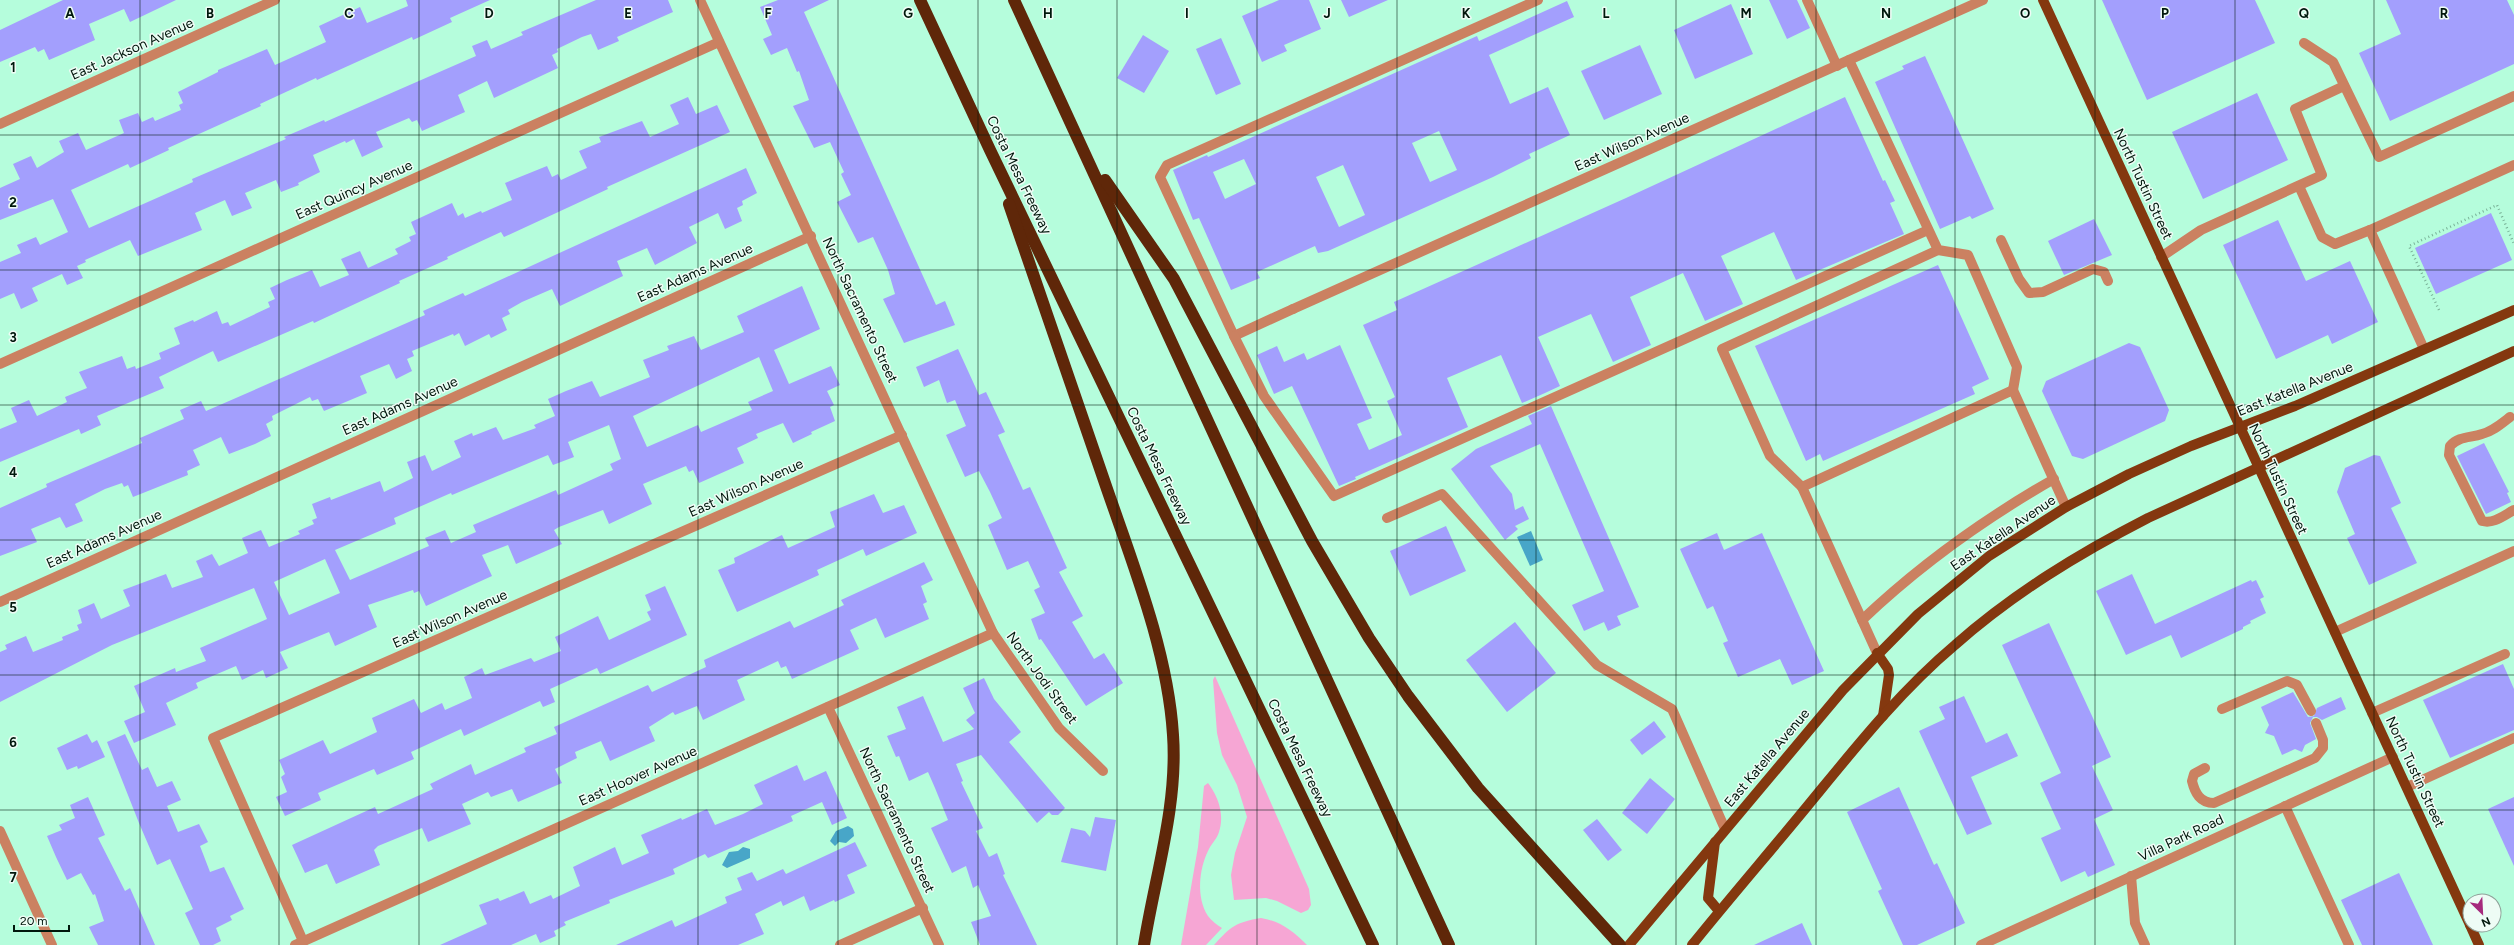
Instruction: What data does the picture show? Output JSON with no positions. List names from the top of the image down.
{
  "streets": {
    "highway": ["Costa Mesa Freeway"],
    "main road": ["North Tustin Street", "East Katella Avenue"],
    "street": [
      "East Jackson Avenue",
      "East Wilson Avenue",
      "East Quincy Avenue",
      "East Adams Avenue",
      "North Sacramento Street",
      "North Jodi Street",
      "East Hoover Avenue",
      "Villa Park Road"
    ]
  },
  "crossings": [
    ["East Wilson Avenue", "North Sacramento Street"],
    ["East Wilson Avenue", "East Hoover Avenue"],
    ["North Tustin Street", "East Katella Avenue"],
    ["North Tustin Street", "Villa Park Road"],
    ["East Quincy Avenue", "North Sacramento Street"],
    ["East Adams Avenue", "North Sacramento Street"],
    ["North Sacramento Street", "North Jodi Street"],
    ["North Sacramento Street", "East Hoover Avenue"],
    ["North Jodi Street", "East Hoover Avenue"]
  ],
  "scale_bar": "20 m",
  "north": "bottom right",
  "grid": {
    "columns": [
      "A",
      "B",
      "C",
      "D",
      "E",
      "F",
      "G",
      "H",
      "I",
      "J",
      "K",
      "L",
      "M",
      "N",
      "O",
      "P",
      "Q",
      "R"
    ],
    "rows": [
      "1",
      "2",
      "3",
      "4",
      "5",
      "6",
      "7"
    ]
  }
}
